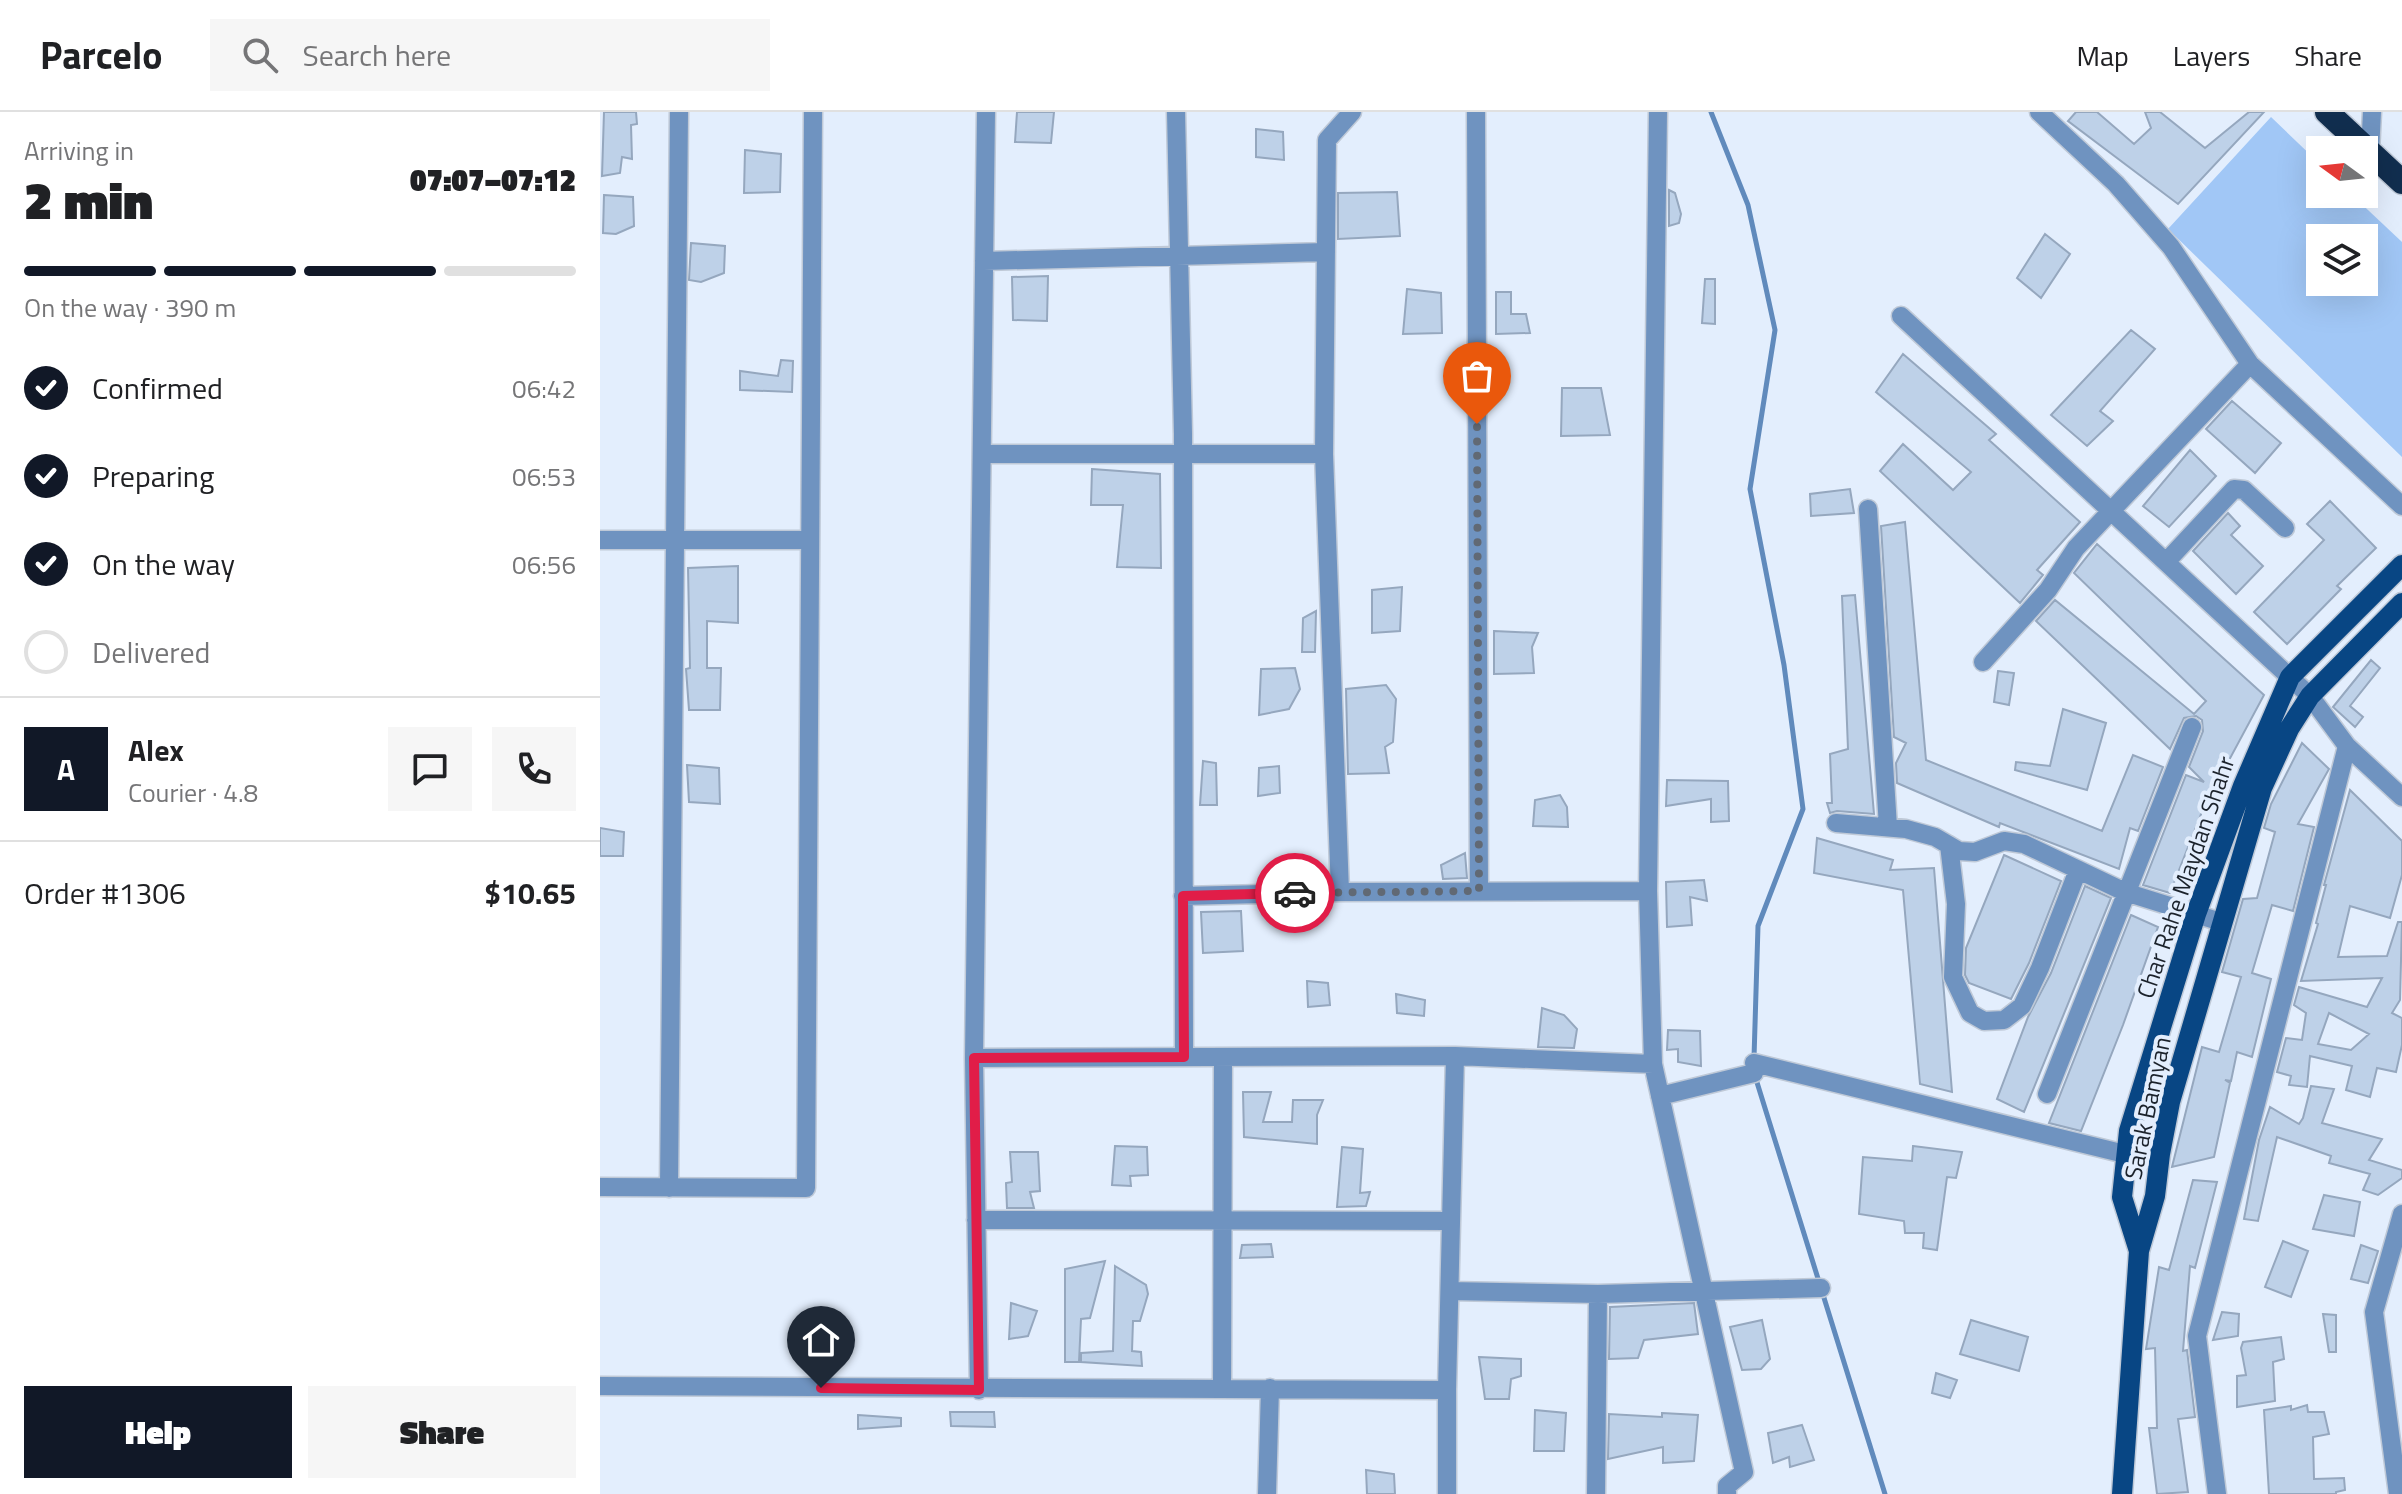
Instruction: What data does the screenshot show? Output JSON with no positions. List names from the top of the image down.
{
  "streets": {
    "main road": ["Char Rahe Maydan Shahr", "Sarak Bamyan"]
  },
  "crossings": [
    ["Char Rahe Maydan Shahr", "Sarak Bamyan"]
  ],
  "north": "left",
  "page": {
    "header": "Parcelo",
    "search": "Search here",
    "nav": ["Map", "Layers", "Share"],
    "heading": ["2 min", "Arriving in", "07:07–07:12"],
    "panel": [
      "Alex",
      "Courier · 4.8",
      "Order #1306",
      "$10.65"
    ],
    "bar": "On the way · 390 m",
    "list": [
      ["Confirmed", "06:42"],
      ["Preparing", "06:53"],
      ["On the way", "06:56"],
      "Delivered"
    ],
    "round": "A",
    "buttons": ["Help", "Share"]
  }
}
